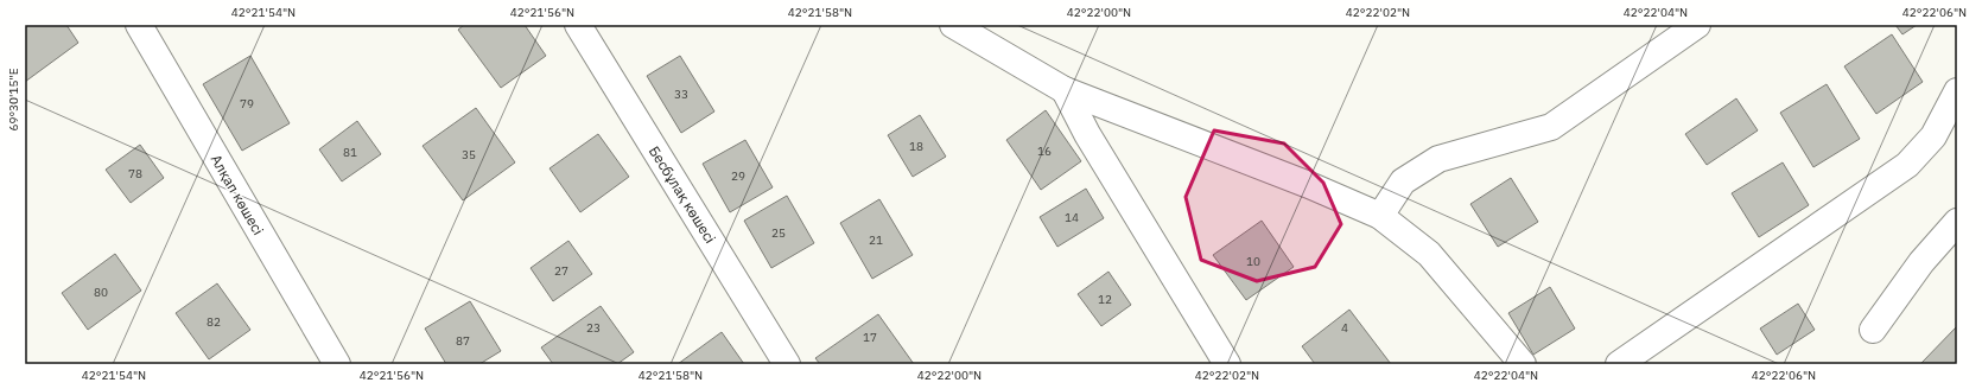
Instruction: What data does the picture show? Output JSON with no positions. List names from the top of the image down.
{
  "streets": {
    "street": ["Алқап көшесі", "Бесбұлақ көшесі"]
  },
  "house_numbers": [
    "33",
    "79",
    "18",
    "16",
    "81",
    "35",
    "78",
    "29",
    "14",
    "25",
    "21",
    "10",
    "27",
    "80",
    "12",
    "82",
    "23",
    "4",
    "17",
    "87"
  ],
  "coordinates": [
    "42°21'54\"N",
    "42°21'56\"N",
    "42°21'58\"N",
    "42°22'00\"N",
    "42°22'02\"N",
    "42°22'04\"N",
    "42°22'06\"N",
    "69°30'15\"E"
  ]
}
